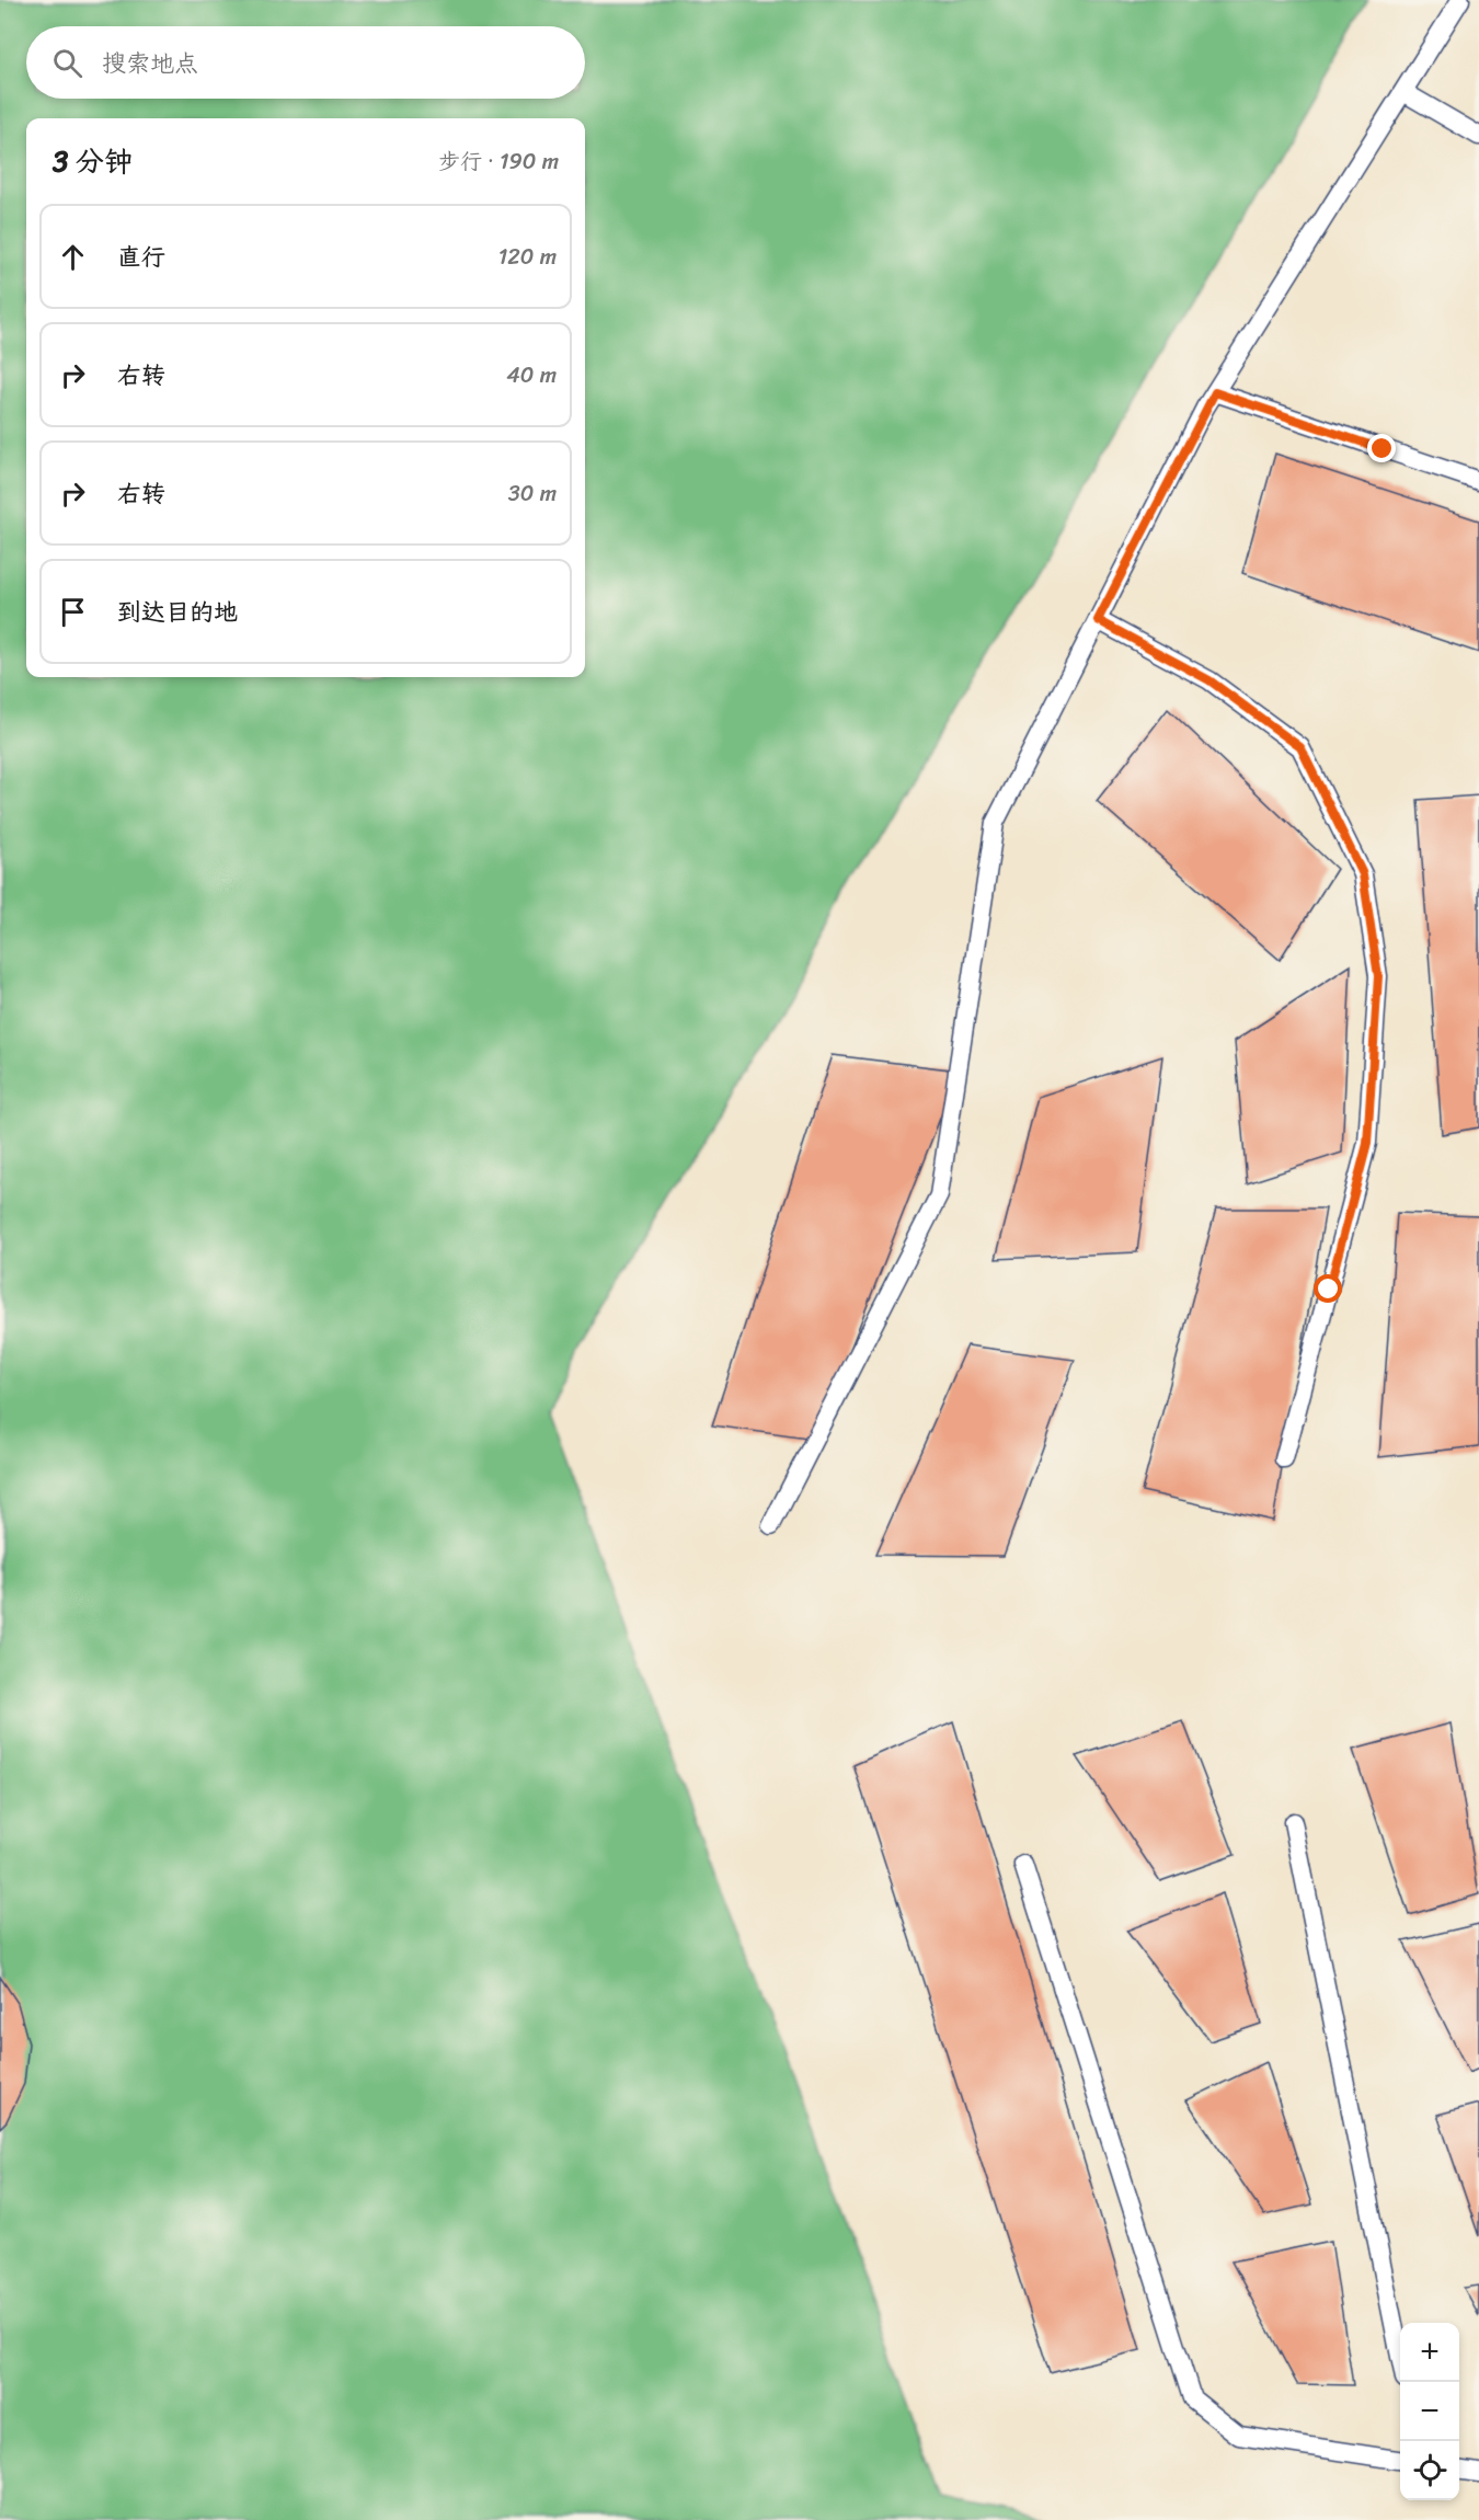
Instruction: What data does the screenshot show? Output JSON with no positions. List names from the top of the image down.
{
  "page": {
    "search": "搜索地点",
    "heading": ["3 分钟", "步行 · 190 m"],
    "list": [
      ["直行", "120 m"],
      ["右转", "40 m"],
      ["右转", "30 m"],
      "到达目的地"
    ],
    "map_buttons": ["+", "−"]
  }
}
